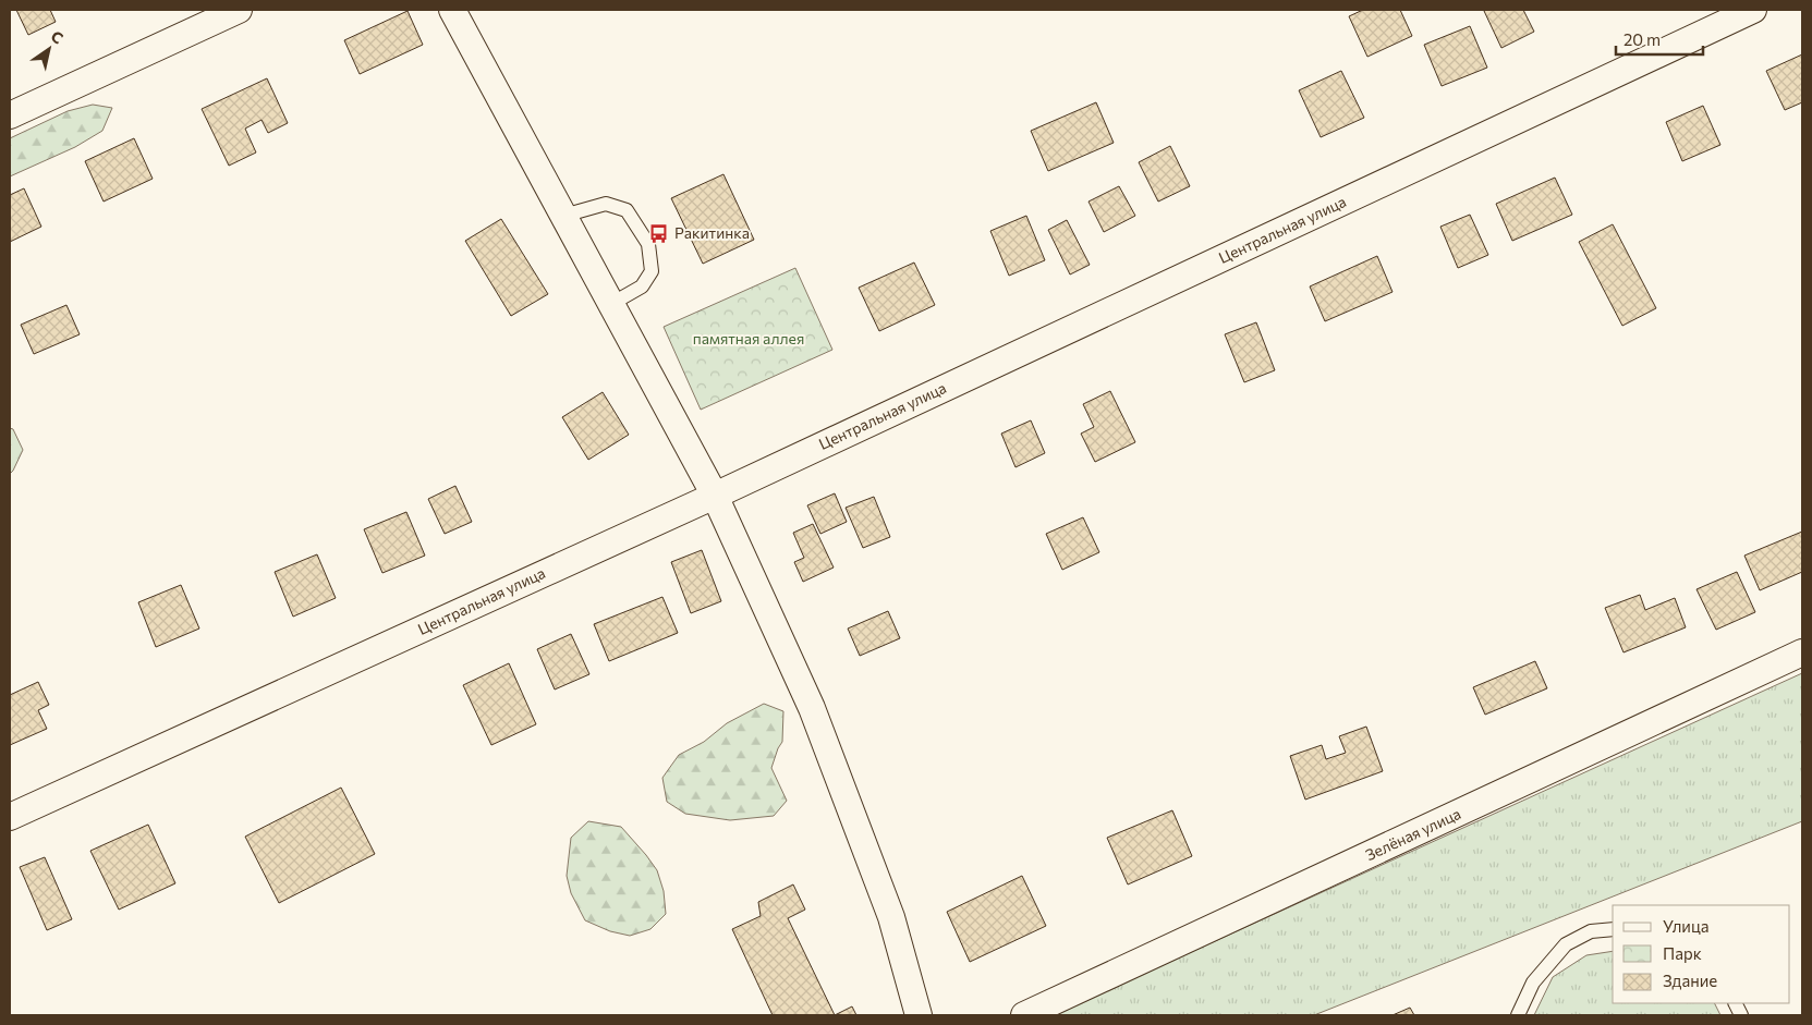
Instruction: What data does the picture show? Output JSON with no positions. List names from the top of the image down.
{
  "streets": {
    "street": ["Центральная улица", "Зелёная улица"]
  },
  "parks": ["памятная аллея"],
  "places": {
    "bus stop": ["Ракитинка"]
  },
  "legend": ["Улица", "Парк", "Здание"],
  "scale_bar": "20 m",
  "north": "top right"
}
